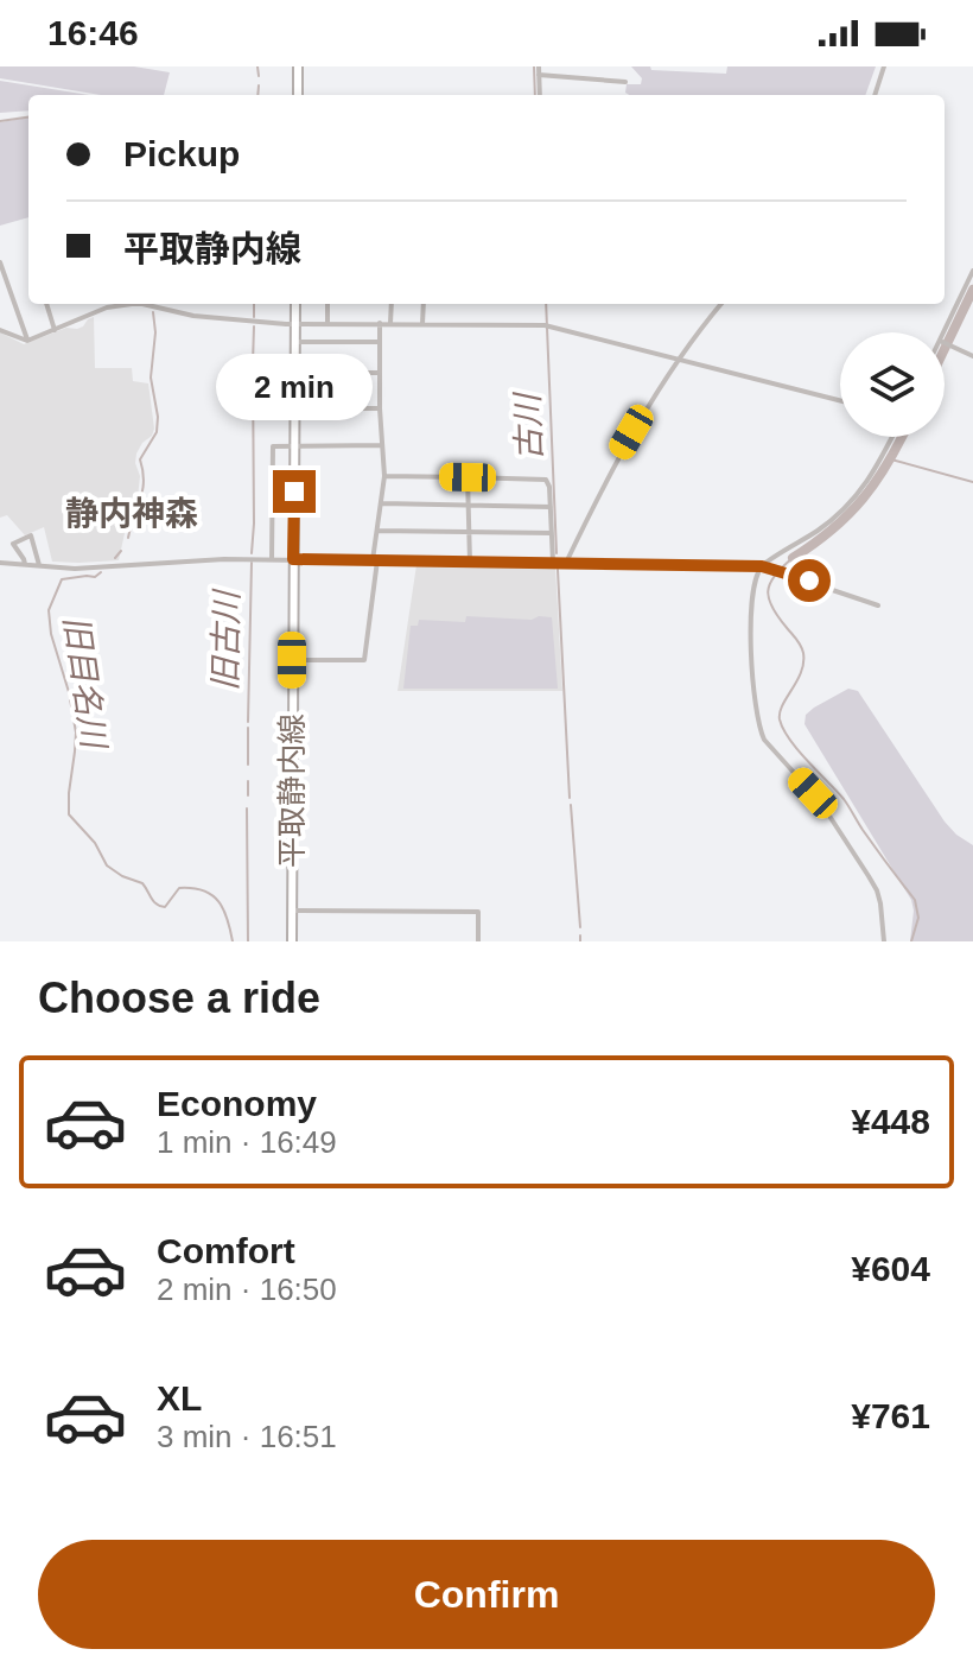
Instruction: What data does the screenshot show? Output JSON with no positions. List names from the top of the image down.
{
  "streets": {
    "main road": ["平取静内線"]
  },
  "districts": ["静内神森"],
  "water": ["古川", "旧古川", "旧目名川"],
  "page": {
    "status": "16:46",
    "banner": ["Pickup", "平取静内線"],
    "bubble": "2 min",
    "heading": "Choose a ride",
    "list": [
      {
        "name": "Economy",
        "note": "1 min · 16:49",
        "value": "¥448"
      },
      {
        "name": "Comfort",
        "note": "2 min · 16:50",
        "value": "¥604"
      },
      {
        "name": "XL",
        "note": "3 min · 16:51",
        "value": "¥761"
      }
    ],
    "buttons": "Confirm"
  }
}
